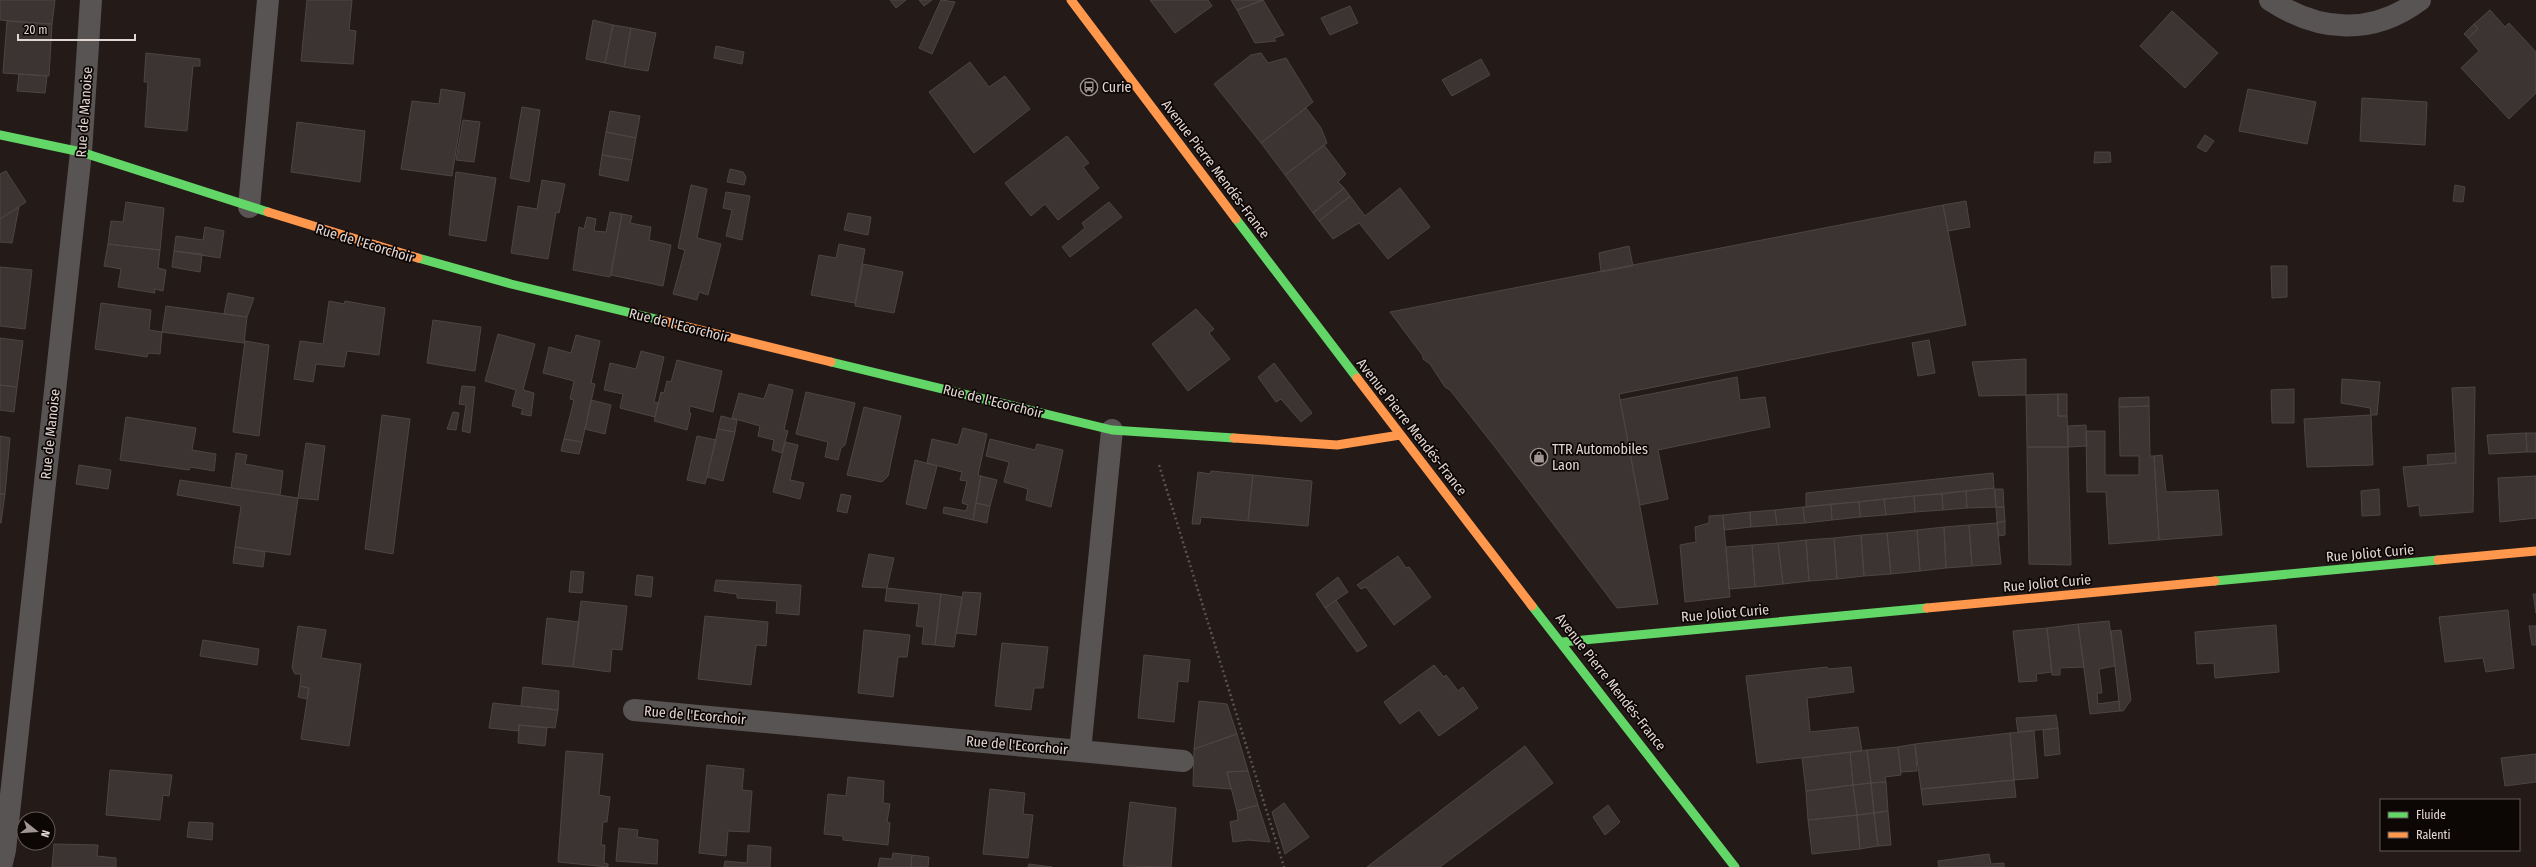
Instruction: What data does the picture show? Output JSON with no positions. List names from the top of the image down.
{
  "streets": {
    "street": [
      "Rue de Manoise",
      "Avenue Pierre Mendés-France",
      "Rue de l'Ecorchoir",
      "Rue Joliot Curie"
    ]
  },
  "crossings": [
    ["Rue de Manoise", "Rue de l'Ecorchoir"],
    ["Avenue Pierre Mendés-France", "Rue de l'Ecorchoir"],
    ["Avenue Pierre Mendés-France", "Rue Joliot Curie"]
  ],
  "places": {
    "bus stop": ["Curie"],
    "shop": ["TTR Automobiles Laon"]
  },
  "legend": ["Fluide", "Ralenti"],
  "scale_bar": "20 m",
  "north": "right"
}
